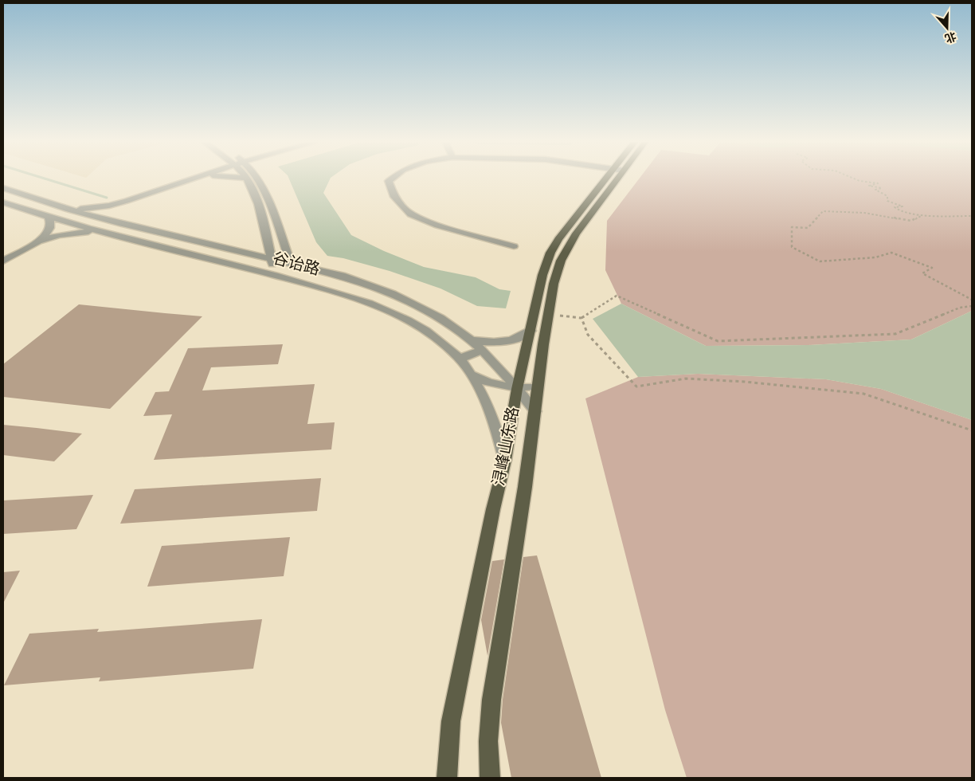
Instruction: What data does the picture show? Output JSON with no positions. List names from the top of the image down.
{
  "streets": {
    "main road": ["浔峰山东路"],
    "street": ["谷诒路"]
  },
  "crossings": [
    ["谷诒路", "浔峰山东路"]
  ],
  "north": "bottom"
}
